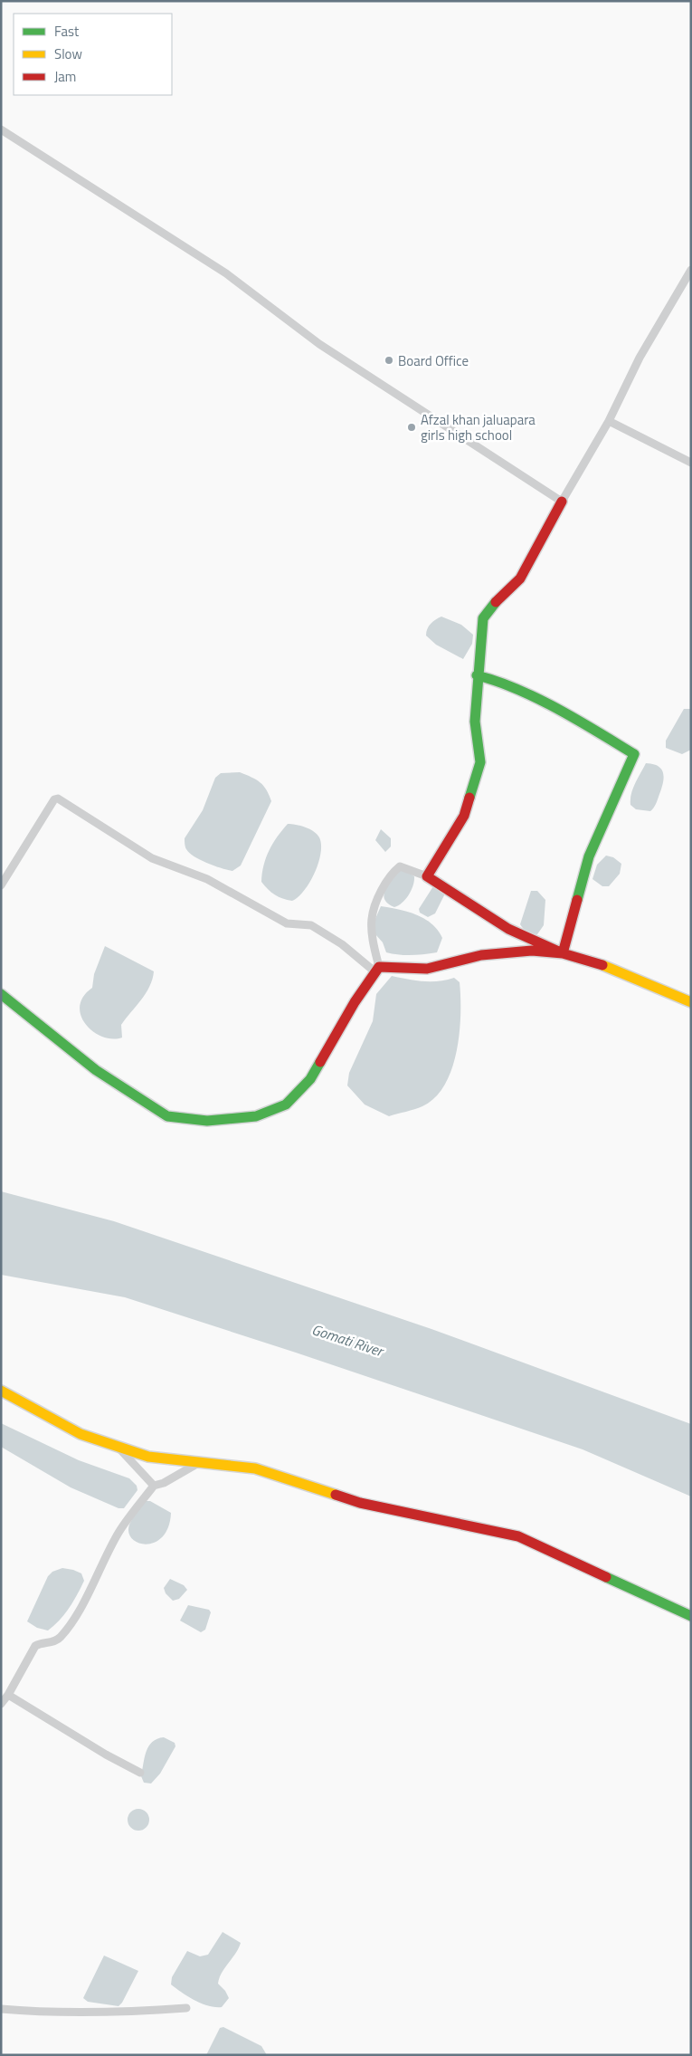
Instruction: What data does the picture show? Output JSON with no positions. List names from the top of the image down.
{
  "water": ["Gomati River"],
  "places": ["Board Office", "Afzal khan jaluapara girls high school"],
  "legend": ["Fast", "Slow", "Jam"]
}
